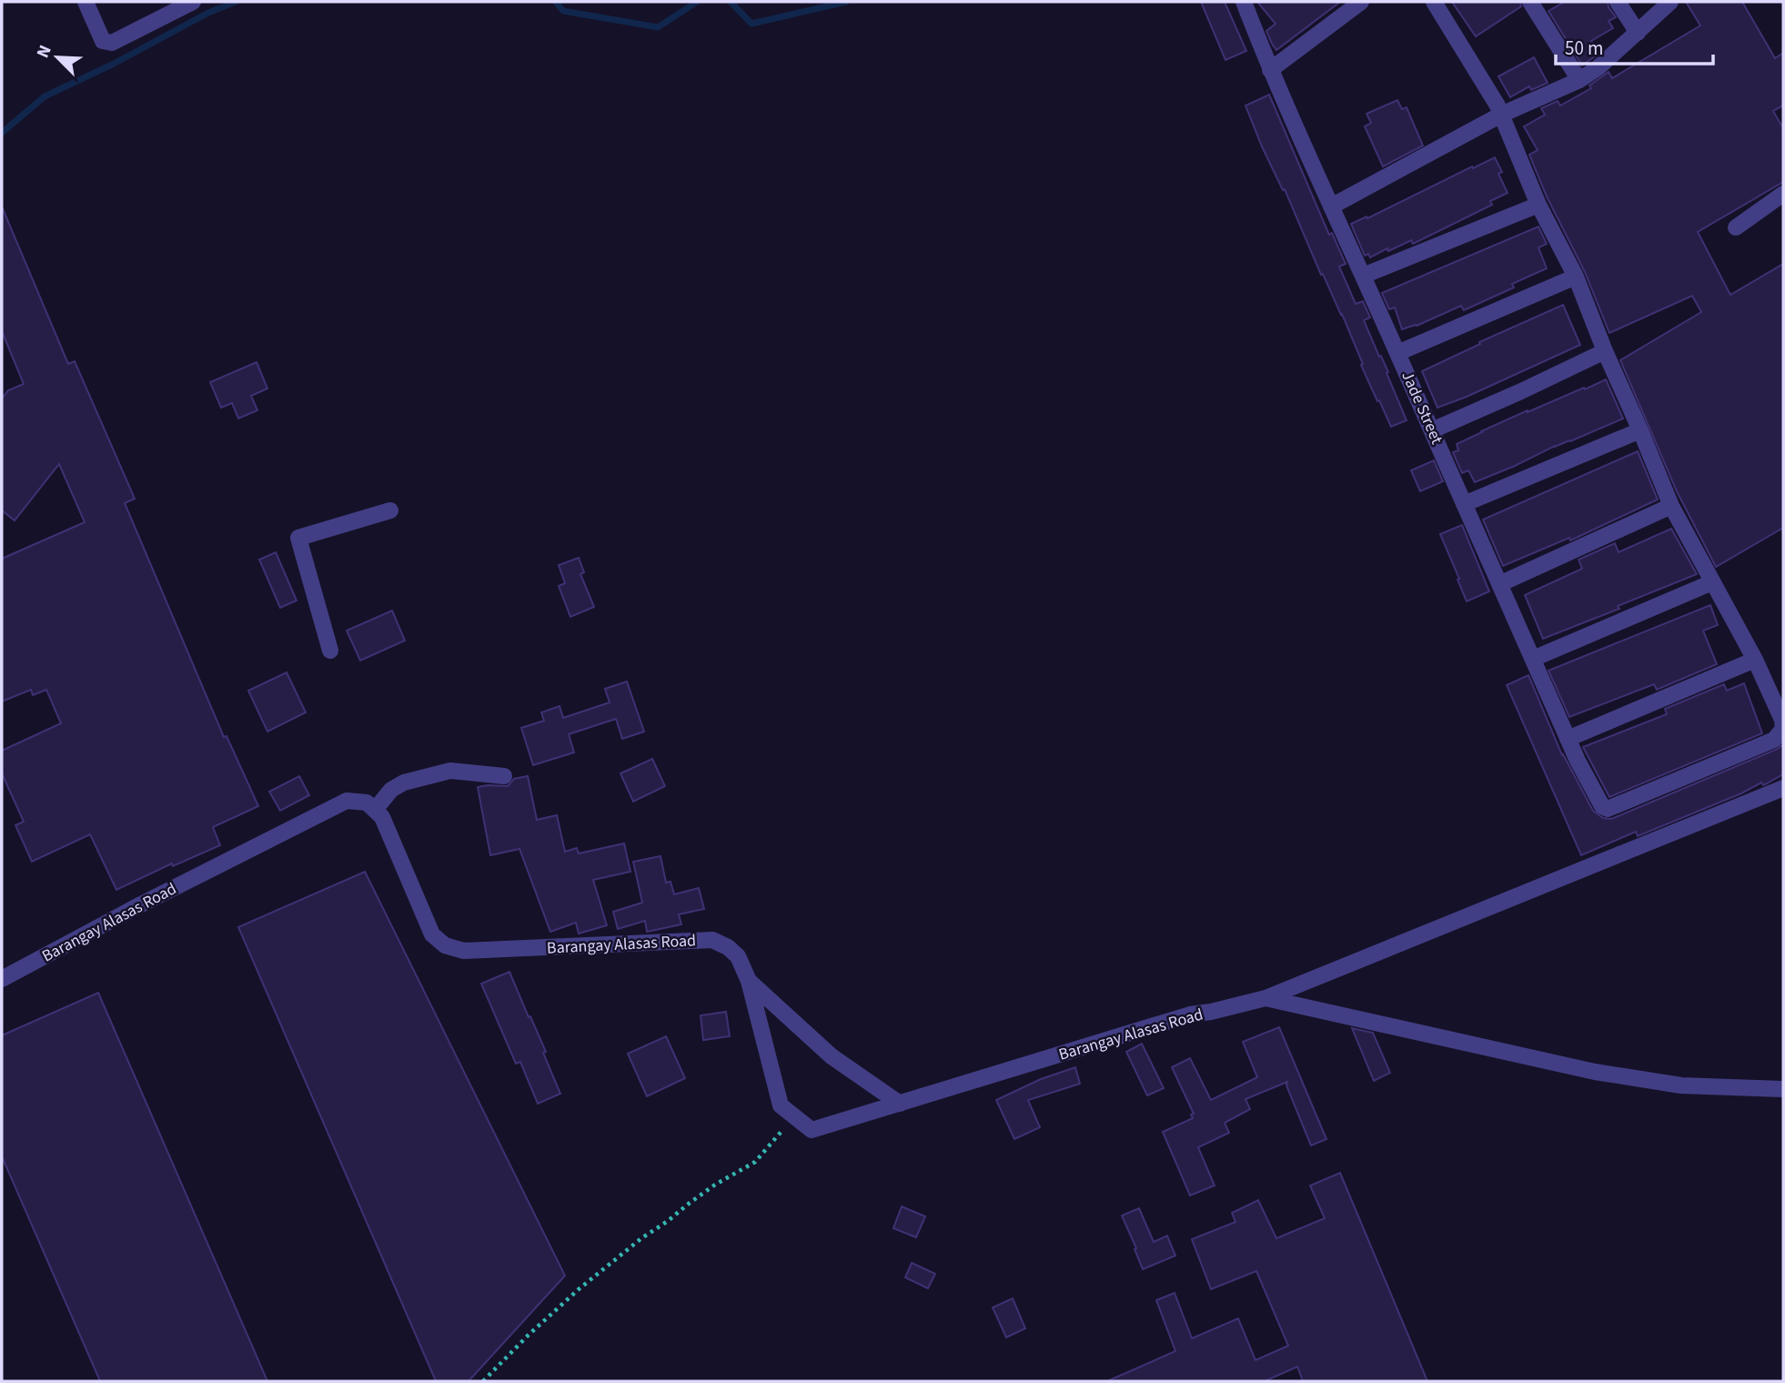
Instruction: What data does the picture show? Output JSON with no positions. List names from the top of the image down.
{
  "streets": {
    "street": ["Jade Street", "Barangay Alasas Road"]
  },
  "scale_bar": "50 m",
  "north": "top left"
}
